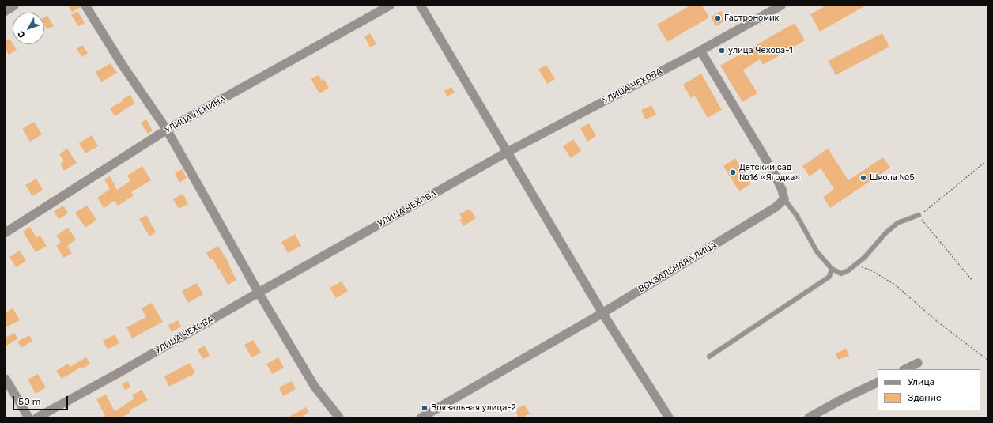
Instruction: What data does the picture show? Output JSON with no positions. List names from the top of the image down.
{
  "streets": {
    "street": ["УЛИЦА ЧЕХОВА", "УЛИЦА ЛЕНИНА", "ВОКЗАЛЬНАЯ УЛИЦА"]
  },
  "places": [
    "Гастрономик",
    "улица Чехова-1",
    "Детский сад №16 «Ягодка»",
    "Школа №5",
    "Вокзальная улица-2"
  ],
  "legend": ["Улица", "Здание"],
  "scale_bar": "50 m",
  "north": "bottom left"
}
